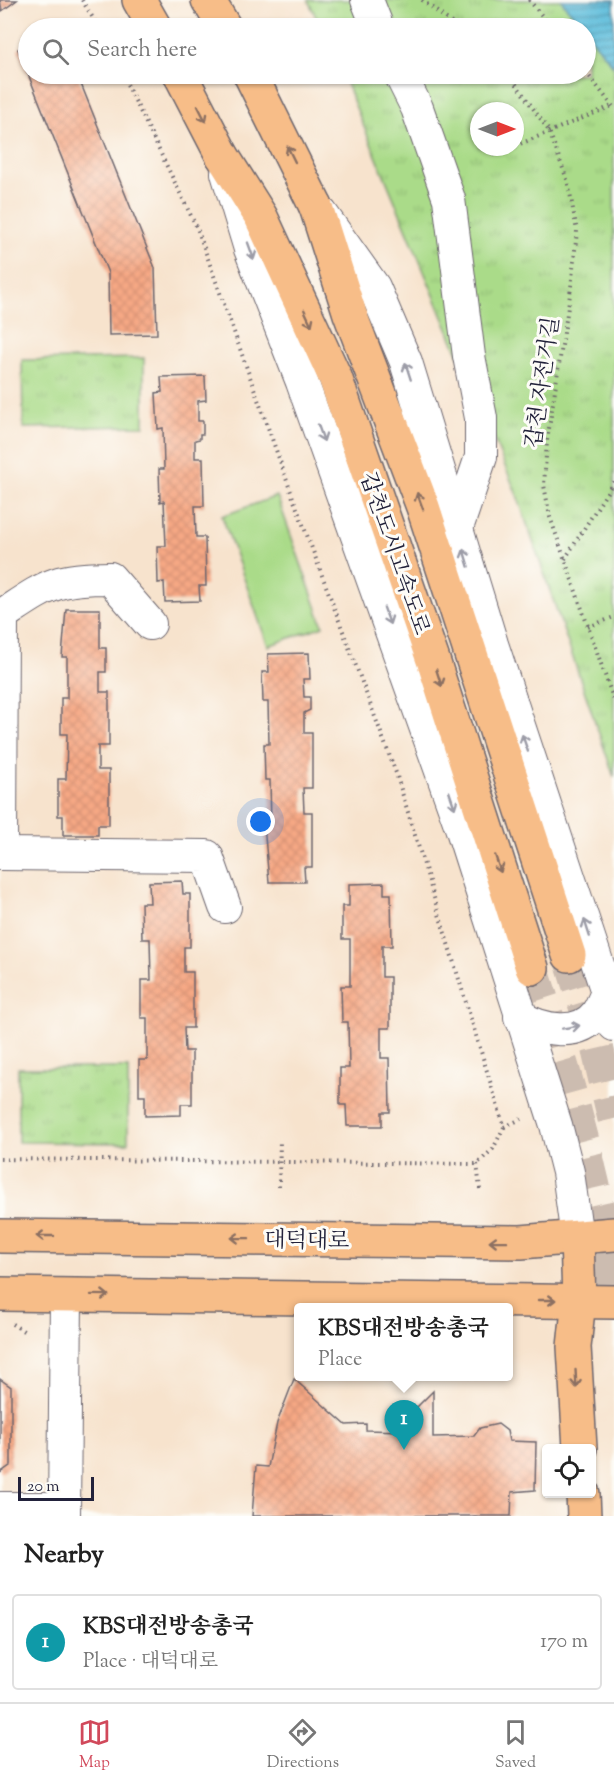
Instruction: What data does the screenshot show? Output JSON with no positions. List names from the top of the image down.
{
  "streets": {
    "main road": ["갑천도시고속도로", "대덕대로"],
    "path": ["갑천 자전거길"]
  },
  "scale_bar": "20 m",
  "north": "right",
  "page": {
    "search": "Search here",
    "popup": ["KBS대전방송총국", "Place"],
    "pins": "1",
    "scale": "20 m",
    "heading": "Nearby",
    "list": [
      {
        "mark": "1",
        "name": "KBS대전방송총국",
        "note": "Place · 대덕대로",
        "value": "170 m"
      }
    ],
    "nav": ["Map", "Directions", "Saved"]
  }
}
